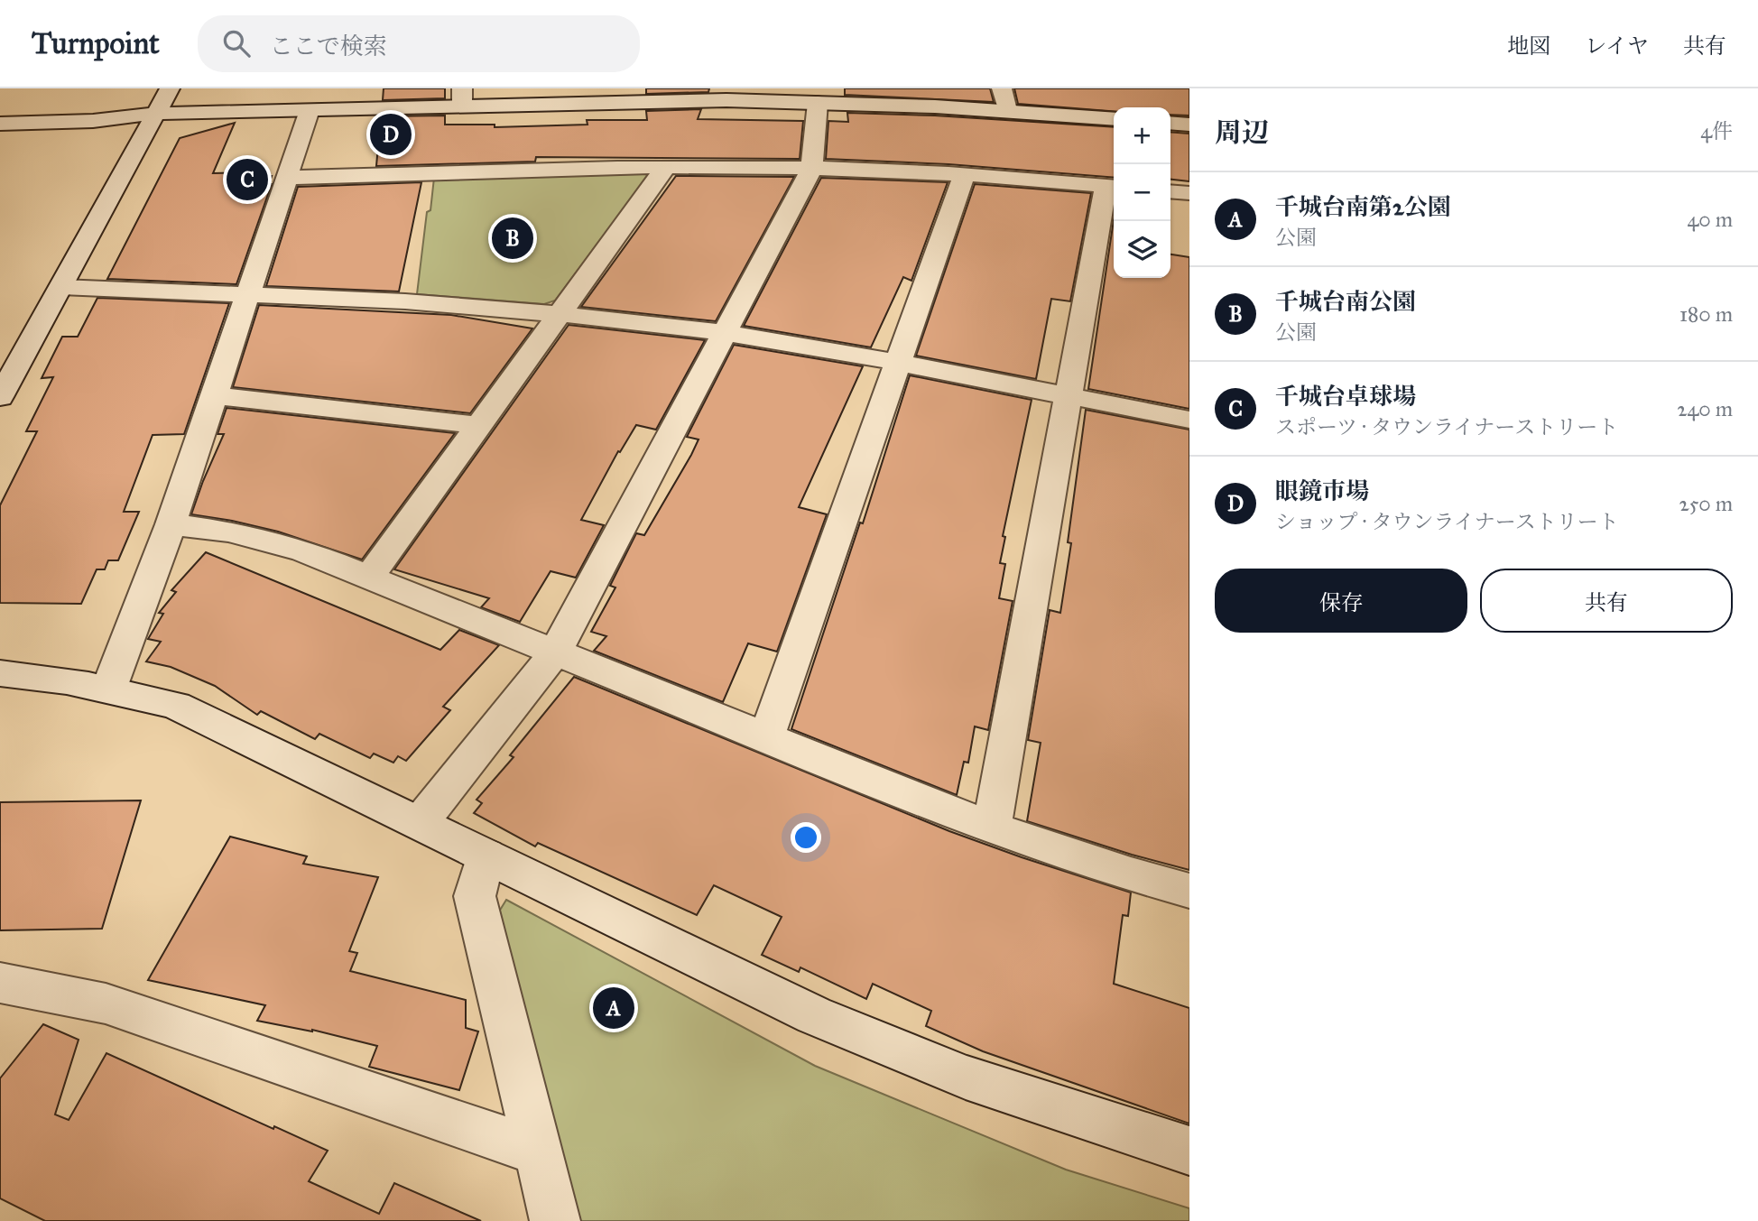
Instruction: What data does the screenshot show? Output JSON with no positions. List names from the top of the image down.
{
  "page": {
    "header": "Turnpoint",
    "search": "ここで検索",
    "nav": ["地図", "レイヤ", "共有"],
    "heading": ["周辺", "4件"],
    "map_buttons": ["+", "−"],
    "pins": [
      "D",
      "C",
      "B",
      "A"
    ],
    "list": [
      {
        "mark": "A",
        "name": "千城台南第2公園",
        "note": "公園",
        "value": "40 m"
      },
      {
        "mark": "B",
        "name": "千城台南公園",
        "note": "公園",
        "value": "180 m"
      },
      {
        "mark": "C",
        "name": "千城台卓球場",
        "note": "スポーツ · タウンライナーストリート",
        "value": "240 m"
      },
      {
        "mark": "D",
        "name": "眼鏡市場",
        "note": "ショップ · タウンライナーストリート",
        "value": "250 m"
      }
    ],
    "buttons": ["保存", "共有"]
  }
}
